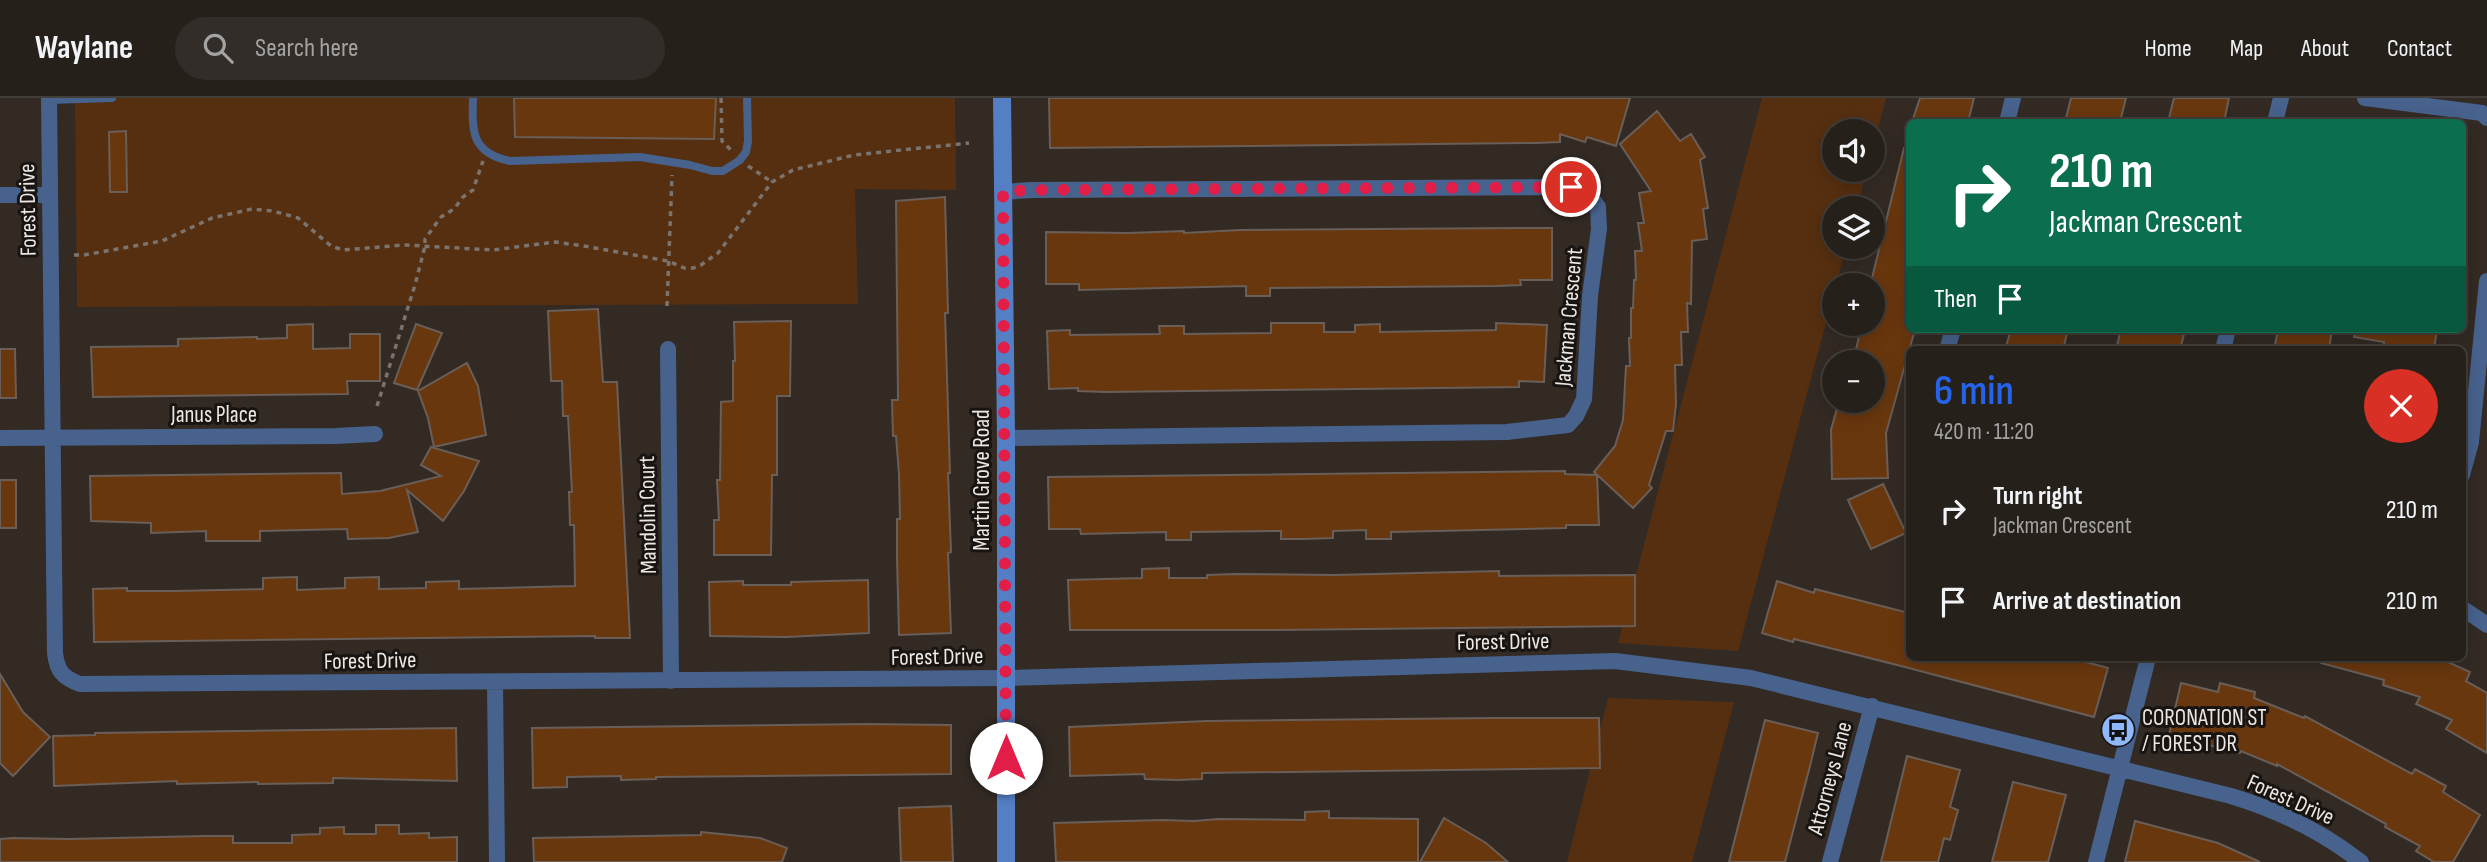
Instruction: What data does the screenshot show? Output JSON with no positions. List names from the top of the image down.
{
  "streets": {
    "street": [
      "Forest Drive",
      "Jackman Crescent",
      "Janus Place",
      "Martin Grove Road",
      "Mandolin Court",
      "Attorneys Lane"
    ]
  },
  "crossings": [
    ["Forest Drive", "Janus Place"],
    ["Forest Drive", "Martin Grove Road"],
    ["Forest Drive", "Mandolin Court"],
    ["Forest Drive", "Attorneys Lane"],
    ["Jackman Crescent", "Martin Grove Road"]
  ],
  "places": {
    "bus stop": ["CORONATION ST / FOREST DR"]
  },
  "page": {
    "header": "Waylane",
    "search": "Search here",
    "nav": [
      "Home",
      "Map",
      "About",
      "Contact"
    ],
    "map_buttons": ["+", "−"],
    "turn": ["210 m", "Jackman Crescent"],
    "then": "Then",
    "heading": ["6 min", "420 m · 11:20"],
    "list": [
      {
        "name": "Turn right",
        "note": "Jackman Crescent",
        "value": "210 m"
      },
      {
        "name": "Arrive at destination",
        "value": "210 m"
      }
    ]
  }
}
